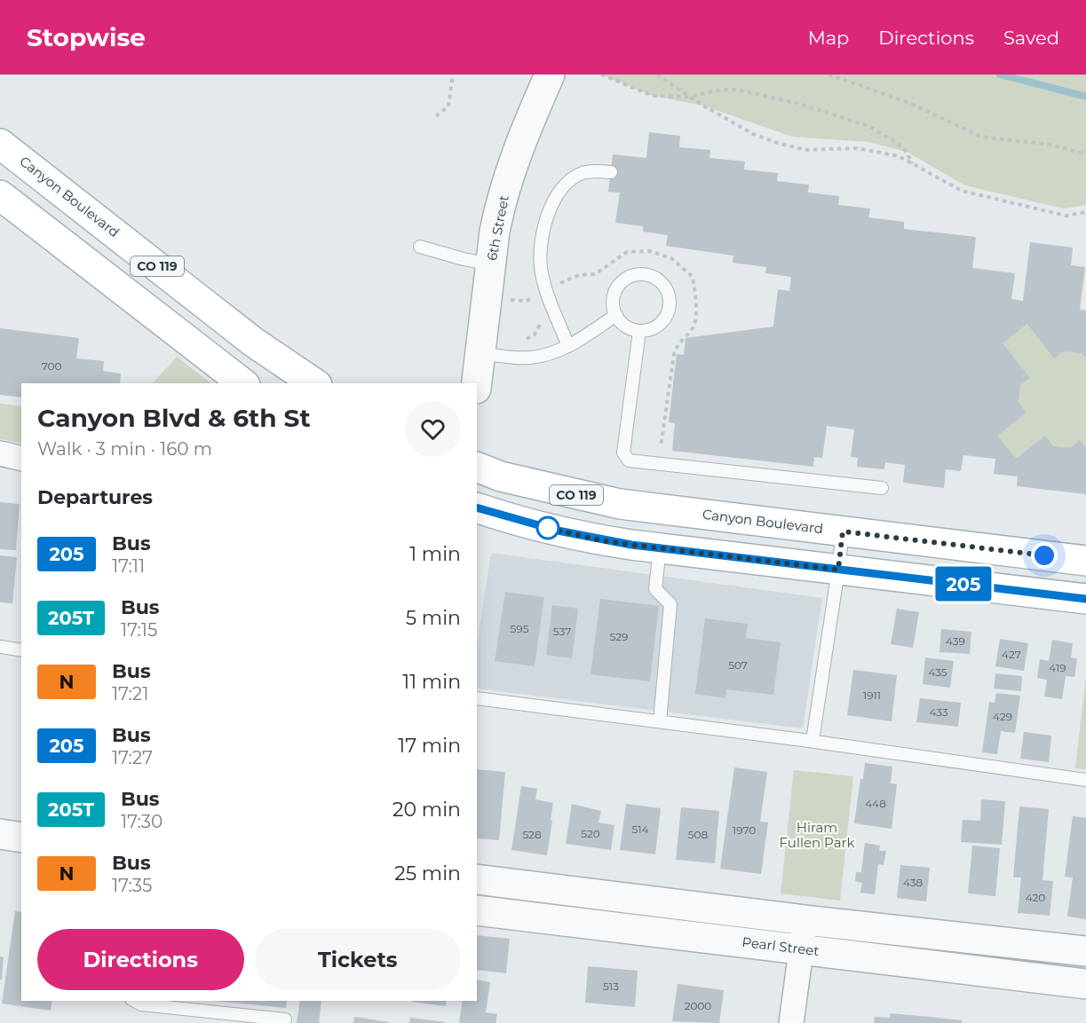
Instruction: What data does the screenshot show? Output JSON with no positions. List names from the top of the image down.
{
  "streets": {
    "main road": ["Canyon Boulevard", "CO 119"],
    "street": ["6th Street", "Pearl Street"]
  },
  "parks": ["Hiram Fullen Park"],
  "lines": ["bus line 205"],
  "house_numbers": [
    "700",
    "595",
    "537",
    "529",
    "439",
    "427",
    "507",
    "419",
    "435",
    "1911",
    "433",
    "429",
    "448",
    "514",
    "1970",
    "520",
    "528",
    "508",
    "438",
    "420",
    "513",
    "2000"
  ],
  "page": {
    "header": "Stopwise",
    "nav": ["Map", "Directions", "Saved"],
    "on_map": "205",
    "heading": [
      ["Canyon Blvd & 6th St", "Walk · 3 min · 160 m"],
      "Departures"
    ],
    "list": [
      {
        "mark": "205",
        "name": "Bus",
        "note": "17:11",
        "value": "1 min"
      },
      {
        "mark": "205T",
        "name": "Bus",
        "note": "17:15",
        "value": "5 min"
      },
      {
        "mark": "N",
        "name": "Bus",
        "note": "17:21",
        "value": "11 min"
      },
      {
        "mark": "205",
        "name": "Bus",
        "note": "17:27",
        "value": "17 min"
      },
      {
        "mark": "205T",
        "name": "Bus",
        "note": "17:30",
        "value": "20 min"
      },
      {
        "mark": "N",
        "name": "Bus",
        "note": "17:35",
        "value": "25 min"
      }
    ],
    "buttons": ["Directions", "Tickets"]
  }
}
